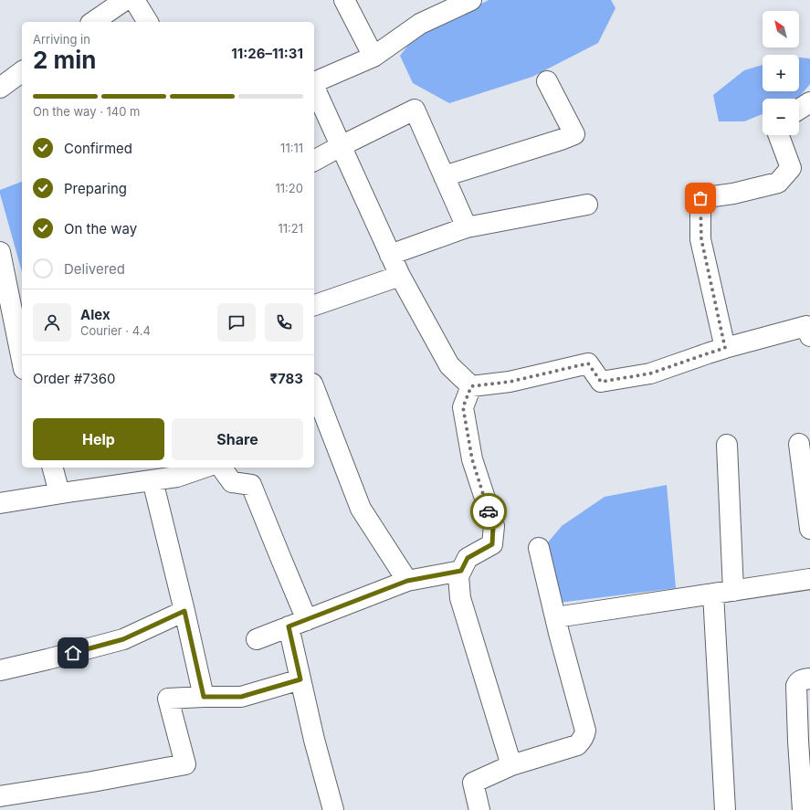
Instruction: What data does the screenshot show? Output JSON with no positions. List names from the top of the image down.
{
  "north": "top left",
  "page": {
    "map_buttons": ["+", "−"],
    "heading": ["2 min", "Arriving in", "11:26–11:31"],
    "panel": [
      "Alex",
      "Courier · 4.4",
      "Order #7360",
      "₹783"
    ],
    "bar": "On the way · 140 m",
    "list": [
      ["Confirmed", "11:11"],
      ["Preparing", "11:20"],
      ["On the way", "11:21"],
      "Delivered"
    ],
    "buttons": ["Help", "Share"]
  }
}
